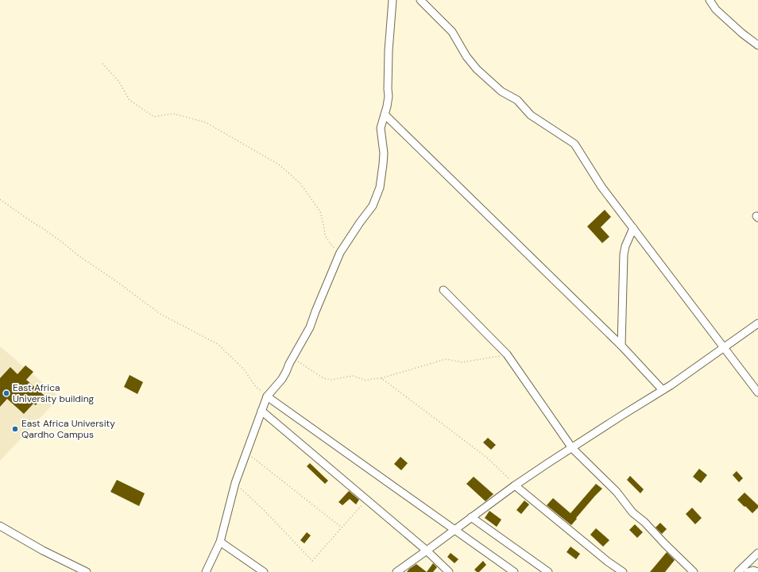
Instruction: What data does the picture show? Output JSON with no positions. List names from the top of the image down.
{
  "places": ["East Africa University building", "East Africa University Qardho Campus"]
}
